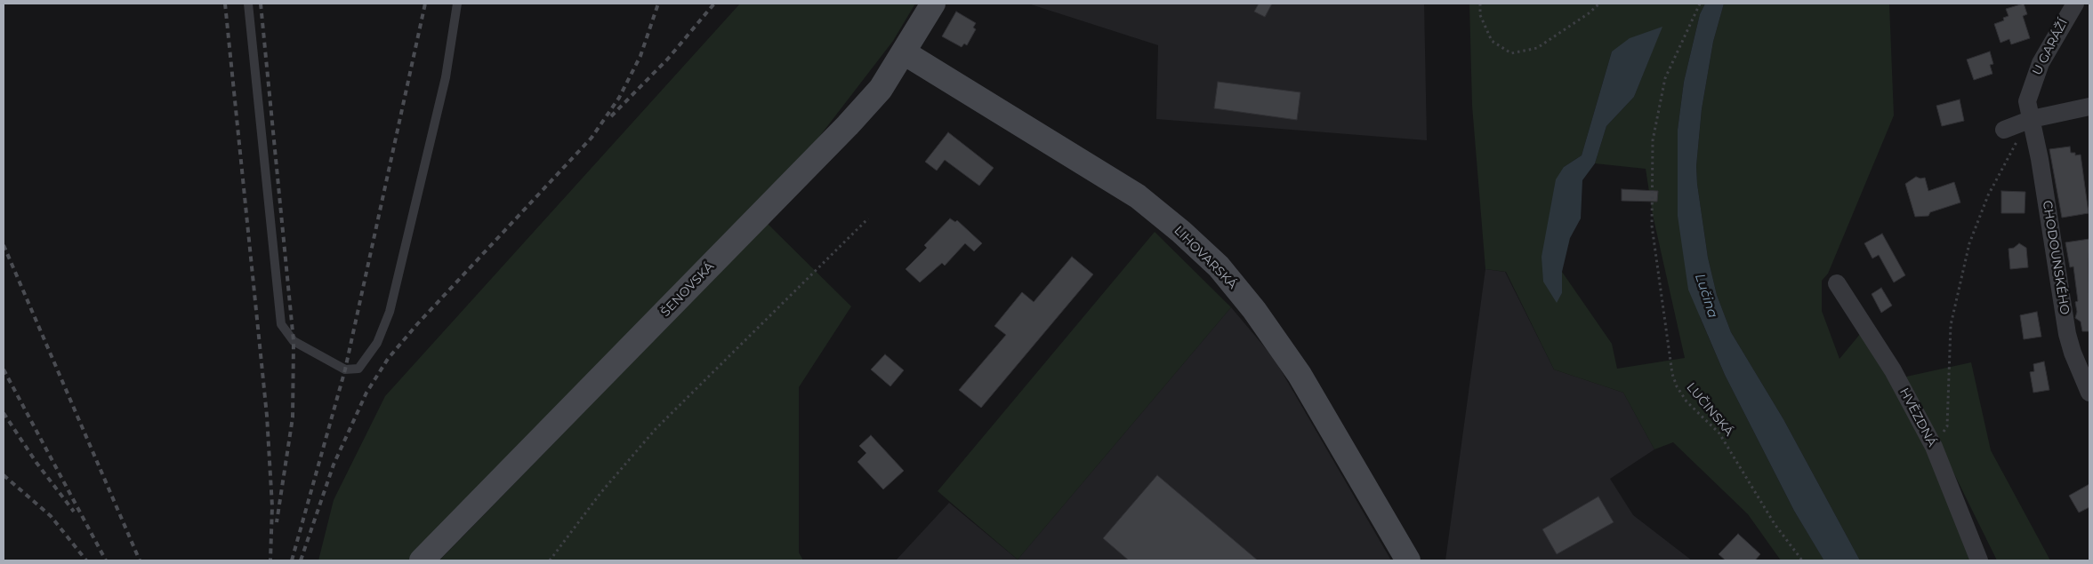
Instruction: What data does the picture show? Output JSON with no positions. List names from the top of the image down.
{
  "streets": {
    "street": [
      "U GARÁŽÍ",
      "LIHOVARSKÁ",
      "CHODOUNSKÉHO",
      "ŠENOVSKÁ",
      "HVĚZDNÁ"
    ],
    "path": ["LUČINSKÁ"]
  },
  "crossings": [
    ["U GARÁŽÍ", "CHODOUNSKÉHO"],
    ["LIHOVARSKÁ", "ŠENOVSKÁ"]
  ],
  "water": ["Lučina"]
}
